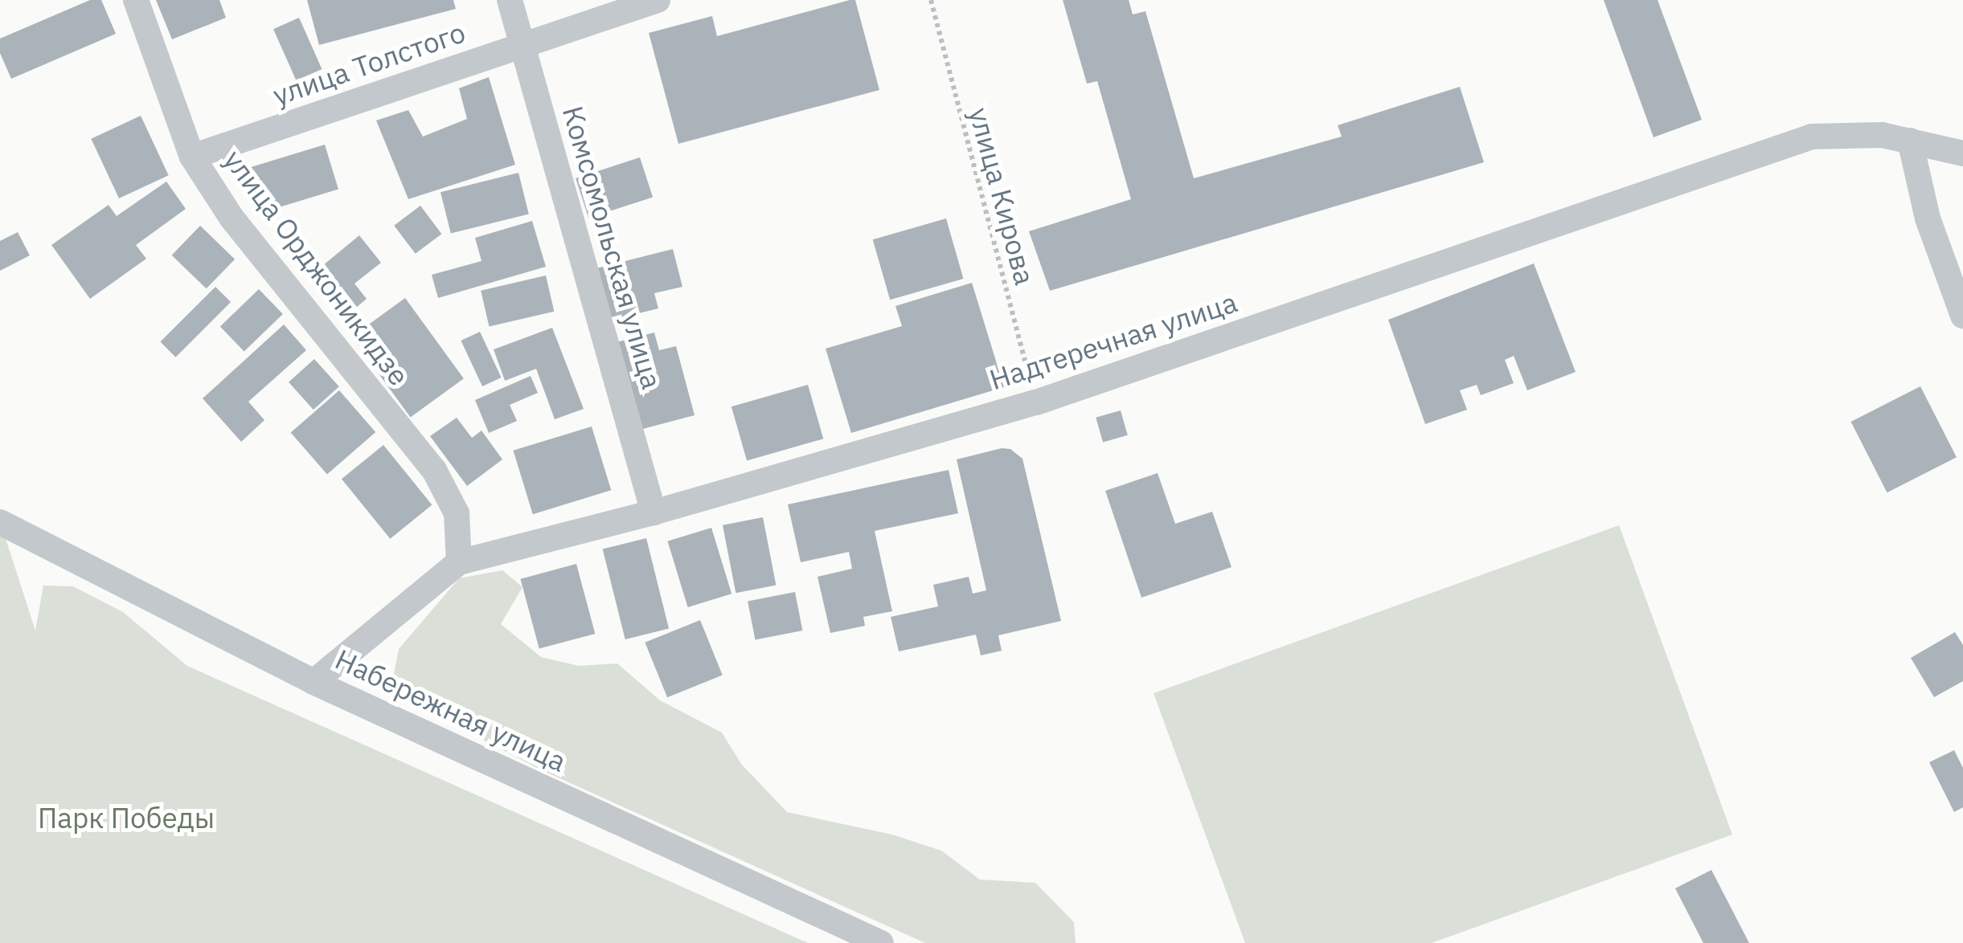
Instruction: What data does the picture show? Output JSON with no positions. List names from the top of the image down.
{
  "streets": {
    "street": [
      "улица Толстого",
      "Комсомольская улица",
      "улица Орджоникидзе",
      "Надтеречная улица",
      "Набережная улица"
    ],
    "path": ["улица Кирова"]
  },
  "crossings": [
    ["улица Толстого", "Комсомольская улица"],
    ["улица Толстого", "улица Орджоникидзе"],
    ["улица Кирова", "Надтеречная улица"],
    ["Комсомольская улица", "Надтеречная улица"],
    ["улица Орджоникидзе", "Надтеречная улица"],
    ["Надтеречная улица", "Набережная улица"]
  ],
  "parks": ["Парк Победы"]
}
